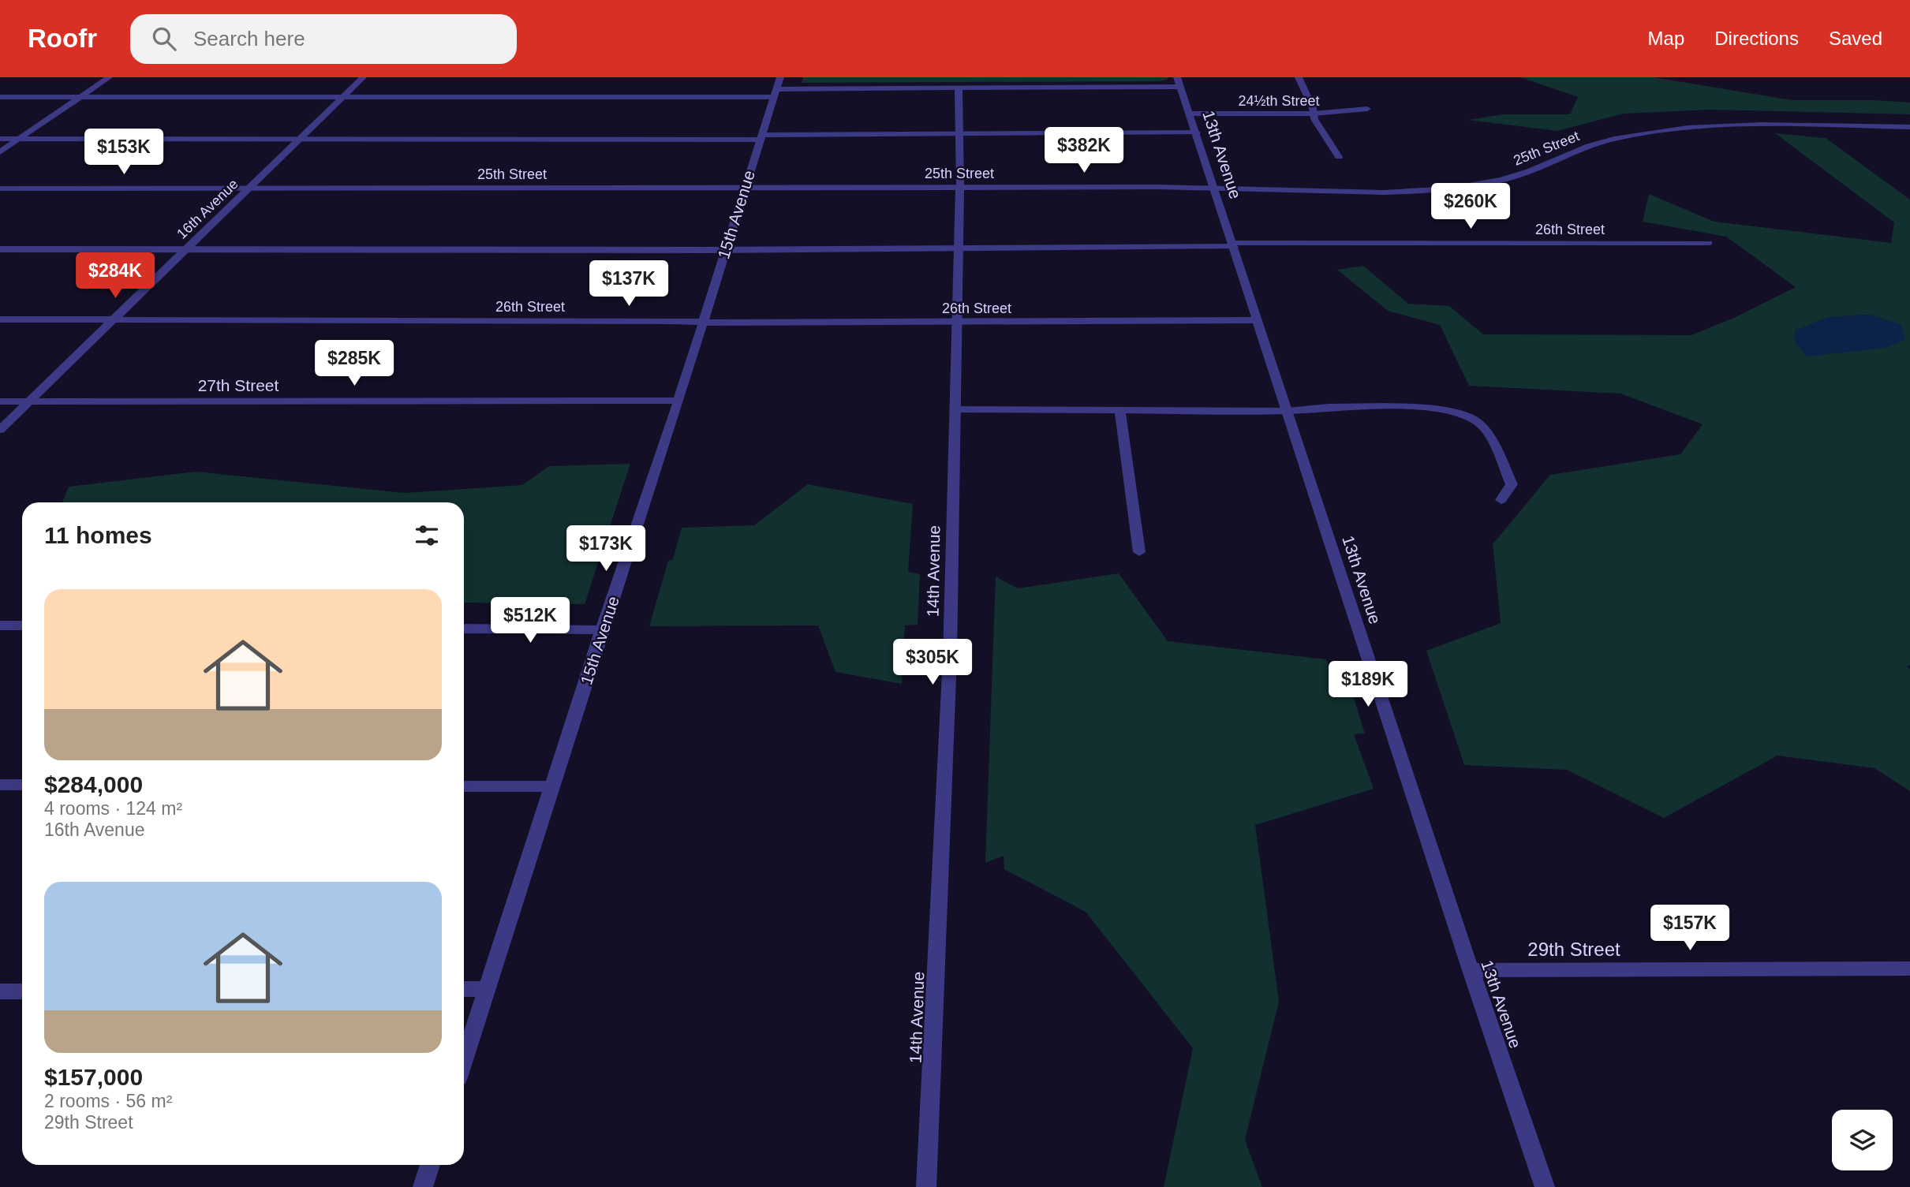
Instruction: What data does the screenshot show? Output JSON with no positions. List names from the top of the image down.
{
  "streets": {
    "street": [
      "24½th Street",
      "25th Street",
      "13th Avenue",
      "16th Avenue",
      "15th Avenue",
      "26th Street",
      "27th Street",
      "14th Avenue",
      "29th Street"
    ]
  },
  "crossings": [
    ["24½th Street", "13th Avenue"],
    ["25th Street", "13th Avenue"],
    ["25th Street", "16th Avenue"],
    ["25th Street", "15th Avenue"],
    ["25th Street", "14th Avenue"],
    ["13th Avenue", "26th Street"],
    ["13th Avenue", "29th Street"],
    ["16th Avenue", "26th Street"],
    ["16th Avenue", "27th Street"],
    ["15th Avenue", "26th Street"],
    ["15th Avenue", "27th Street"],
    ["26th Street", "14th Avenue"]
  ],
  "page": {
    "header": "Roofr",
    "search": "Search here",
    "nav": ["Map", "Directions", "Saved"],
    "price": [
      "$382K",
      "$153K",
      "$260K",
      "$284K",
      "$137K",
      "$285K",
      "$173K",
      "$512K",
      "$305K",
      "$189K",
      "$157K"
    ],
    "heading": "11 homes",
    "list": [
      {
        "name": "$284,000",
        "note": "4 rooms · 124 m² · 16th Avenue"
      },
      {
        "name": "$157,000",
        "note": "2 rooms · 56 m² · 29th Street"
      }
    ]
  }
}
